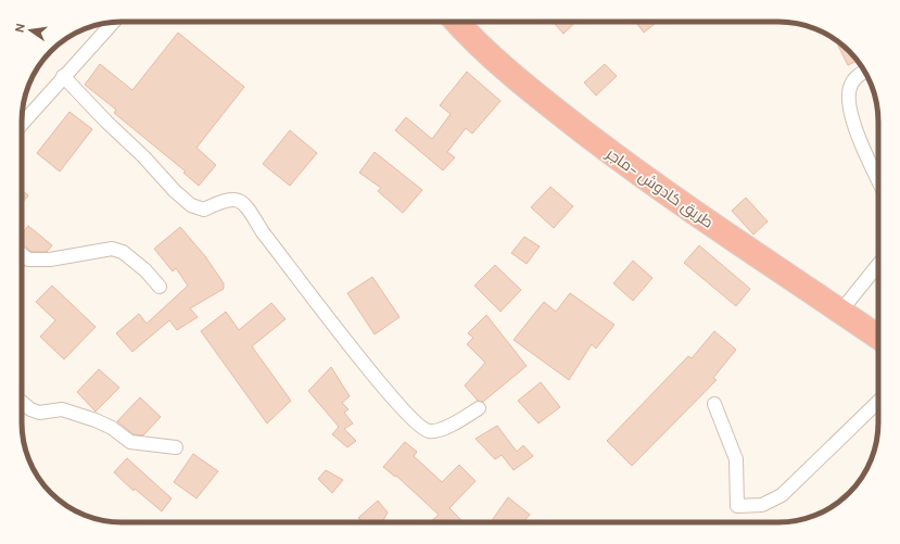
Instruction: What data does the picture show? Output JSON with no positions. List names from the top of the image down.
{
  "streets": {
    "highway": ["طريق كادوش -ماجر"]
  },
  "north": "left"
}
